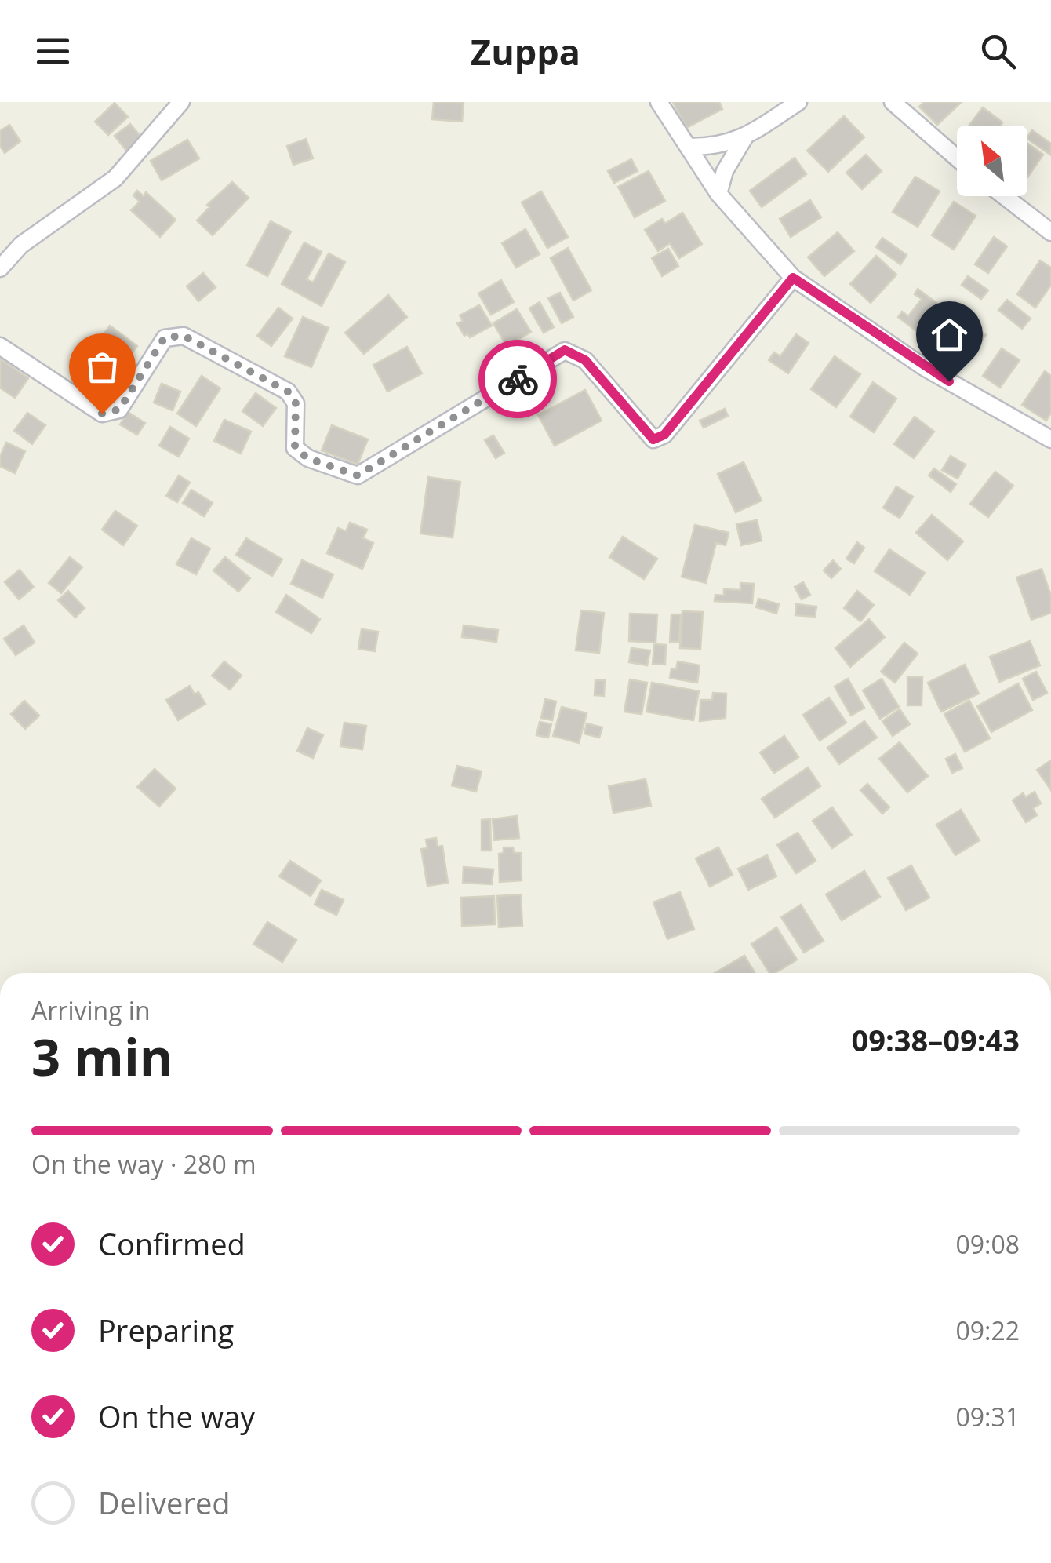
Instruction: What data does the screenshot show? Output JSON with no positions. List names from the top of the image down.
{
  "north": "top left",
  "page": {
    "header": "Zuppa",
    "heading": ["3 min", "Arriving in", "09:38–09:43"],
    "bar": "On the way · 280 m",
    "list": [
      ["Confirmed", "09:08"],
      ["Preparing", "09:22"],
      ["On the way", "09:31"],
      "Delivered"
    ]
  }
}
